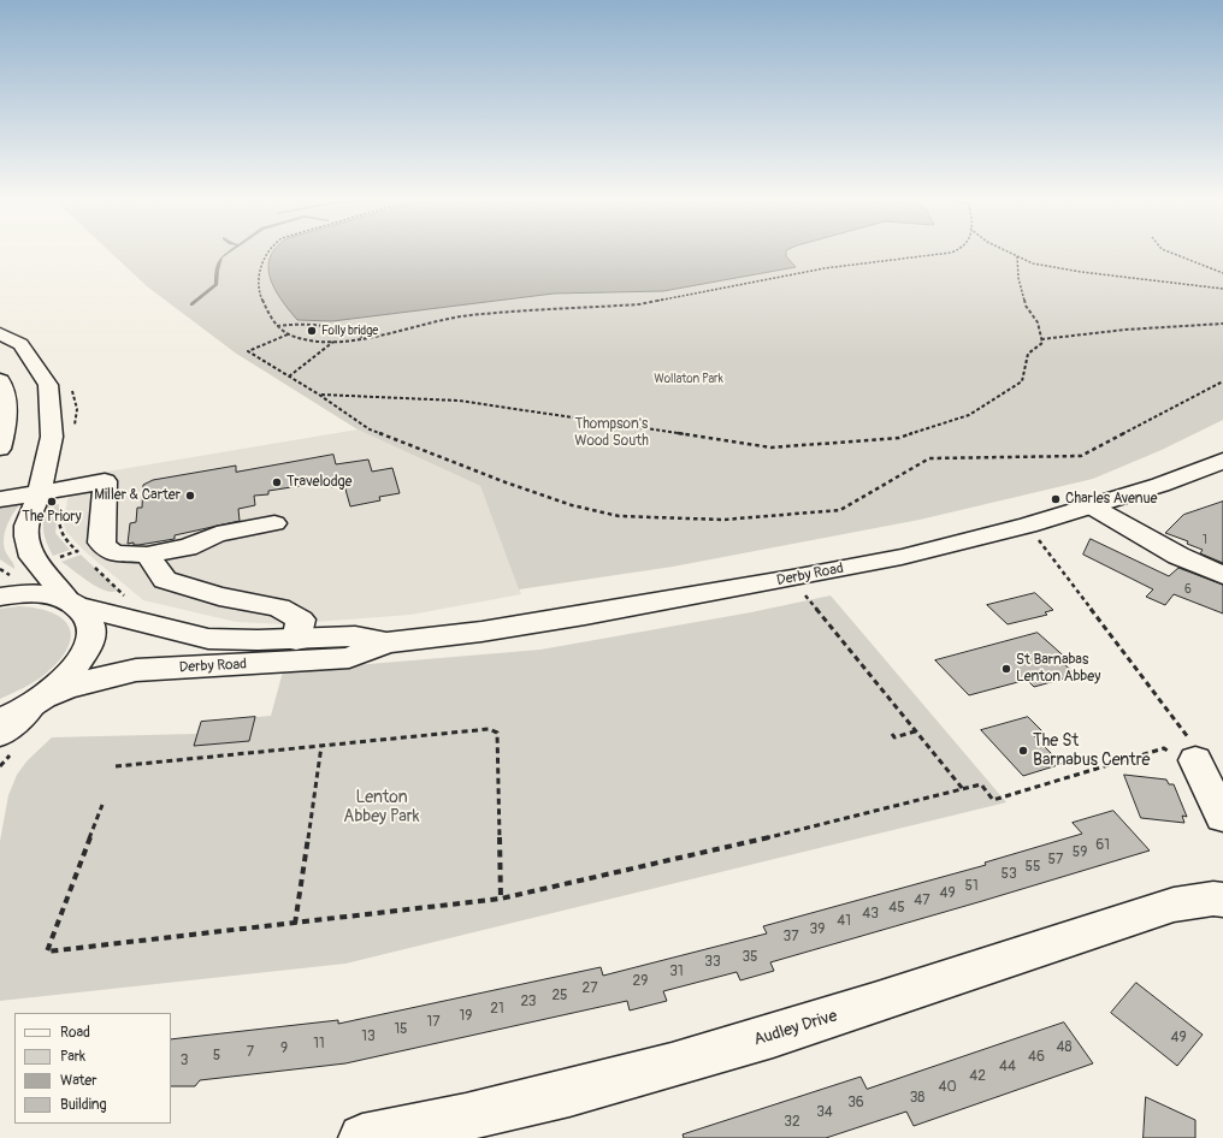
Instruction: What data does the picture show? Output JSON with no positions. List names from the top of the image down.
{
  "streets": {
    "main road": ["Derby Road", "Audley Drive"]
  },
  "parks": ["Wollaton Park", "Thompson's Wood South", "Lenton Abbey Park"],
  "places": [
    "Folly bridge",
    "Travelodge",
    "Miller & Carter",
    "Charles Avenue",
    "The Priory",
    "St Barnabas Lenton Abbey",
    "The St Barnabus Centre"
  ],
  "house_numbers": [
    "1",
    "6",
    "61",
    "59",
    "57",
    "55",
    "53",
    "51",
    "49",
    "47",
    "45",
    "43",
    "41",
    "39",
    "37",
    "35",
    "33",
    "31",
    "29",
    "27",
    "25",
    "23",
    "21",
    "19",
    "17",
    "15",
    "13",
    "49",
    "11",
    "48",
    "9",
    "7",
    "5",
    "46",
    "3",
    "44",
    "42",
    "40",
    "38",
    "36",
    "34",
    "32"
  ],
  "legend": [
    "Road",
    "Park",
    "Water",
    "Building"
  ]
}
